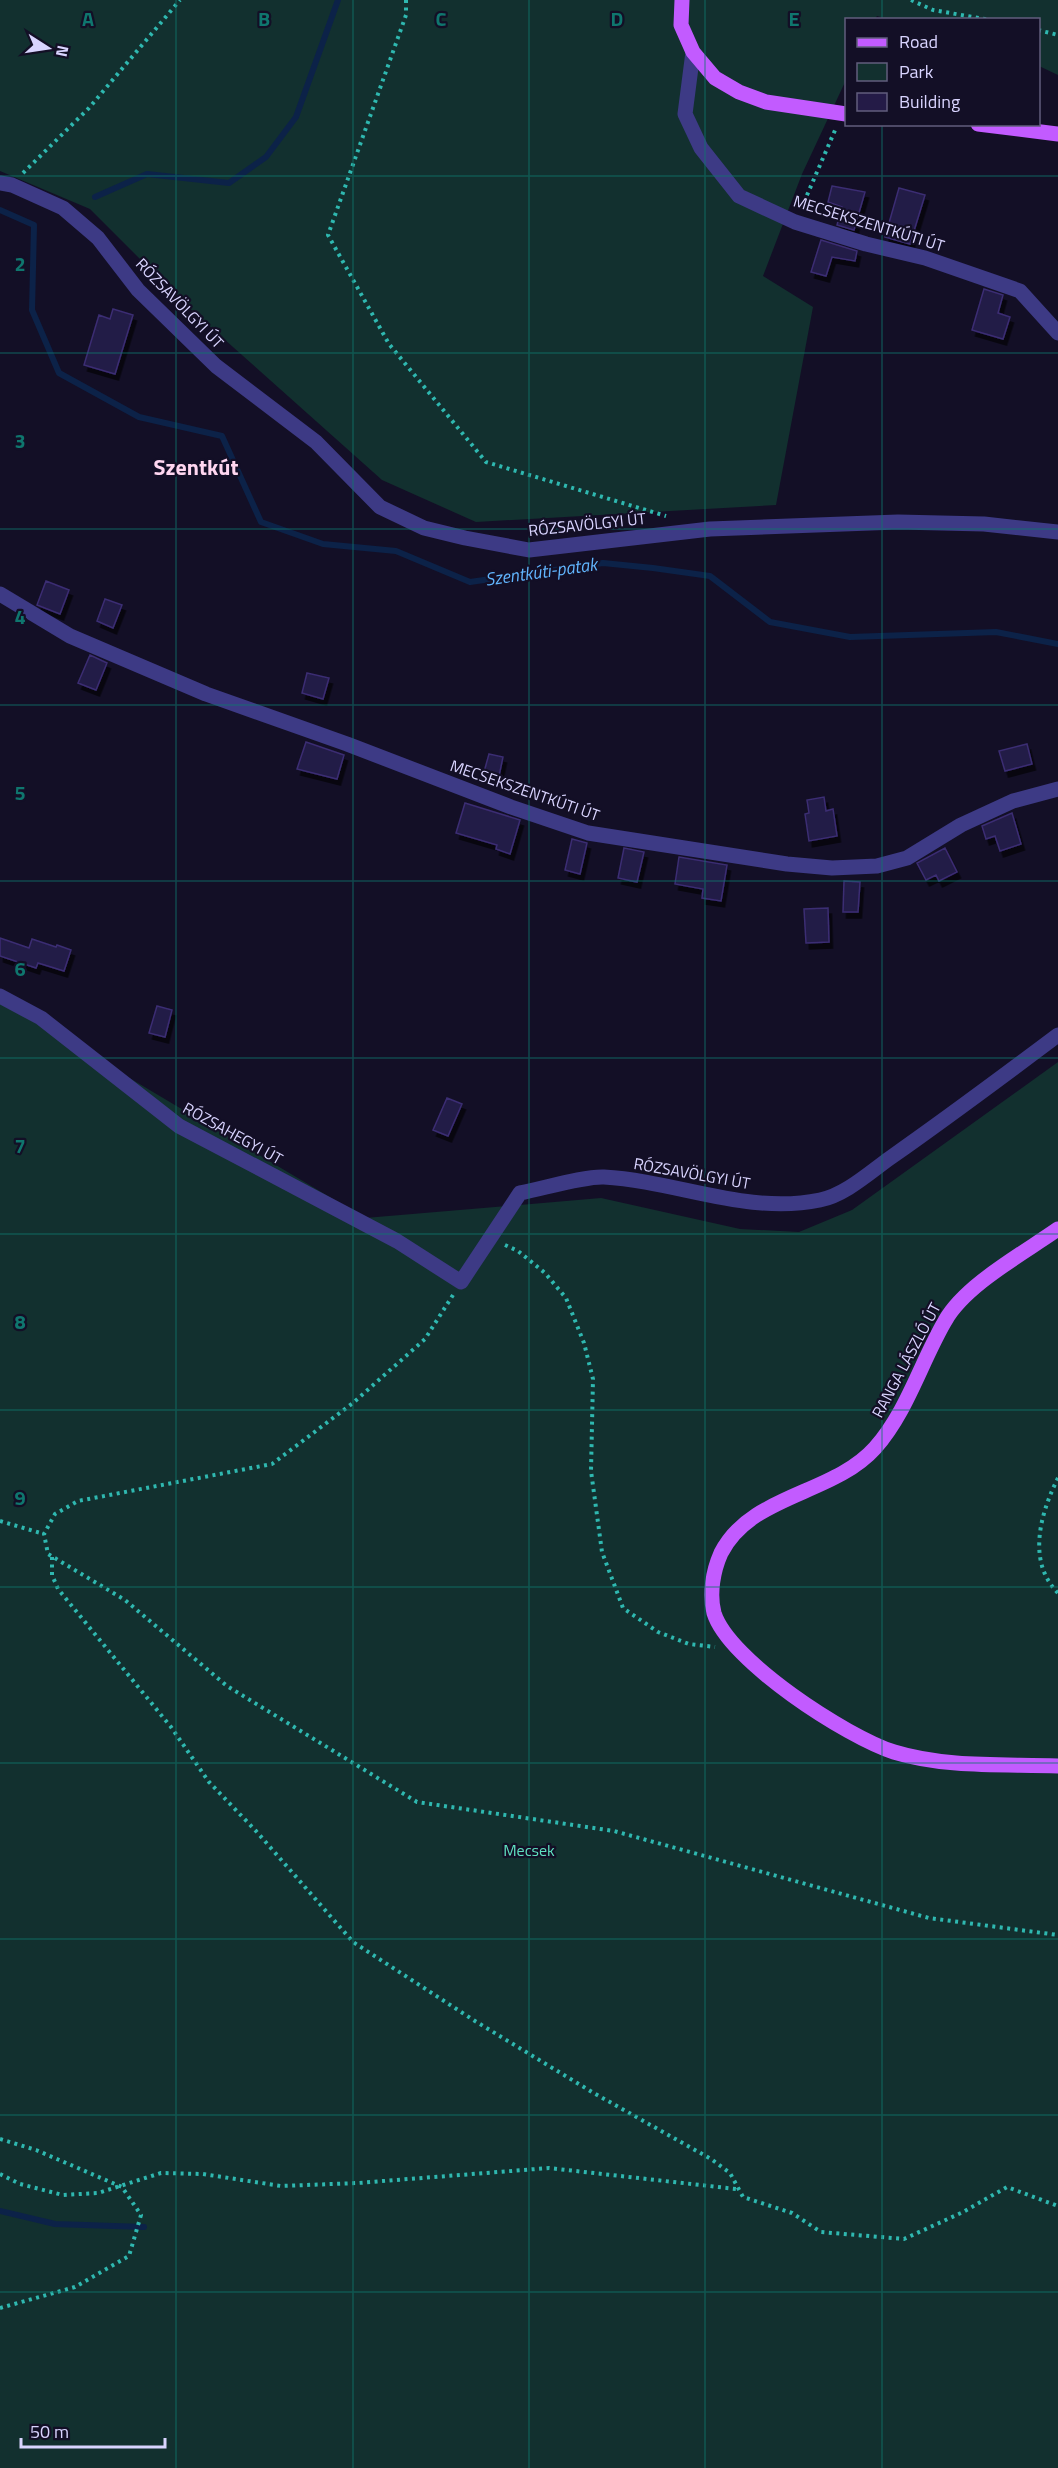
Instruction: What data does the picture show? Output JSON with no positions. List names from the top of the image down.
{
  "streets": {
    "main road": ["RANGA LÁSZLÓ ÚT"],
    "street": ["MECSEKSZENTKÚTI ÚT", "RÓZSAVÖLGYI ÚT", "RÓZSAHEGYI ÚT"]
  },
  "crossings": [
    ["RÓZSAVÖLGYI ÚT", "RÓZSAHEGYI ÚT"]
  ],
  "districts": ["Szentkút"],
  "water": ["Szentkúti-patak"],
  "parks": ["Mecsek"],
  "legend": ["Road", "Park", "Building"],
  "scale_bar": "50 m",
  "north": "right",
  "grid": {
    "columns": [
      "A",
      "B",
      "C",
      "D",
      "E"
    ],
    "rows": [
      "2",
      "3",
      "4",
      "5",
      "6",
      "7",
      "8",
      "9"
    ]
  }
}
